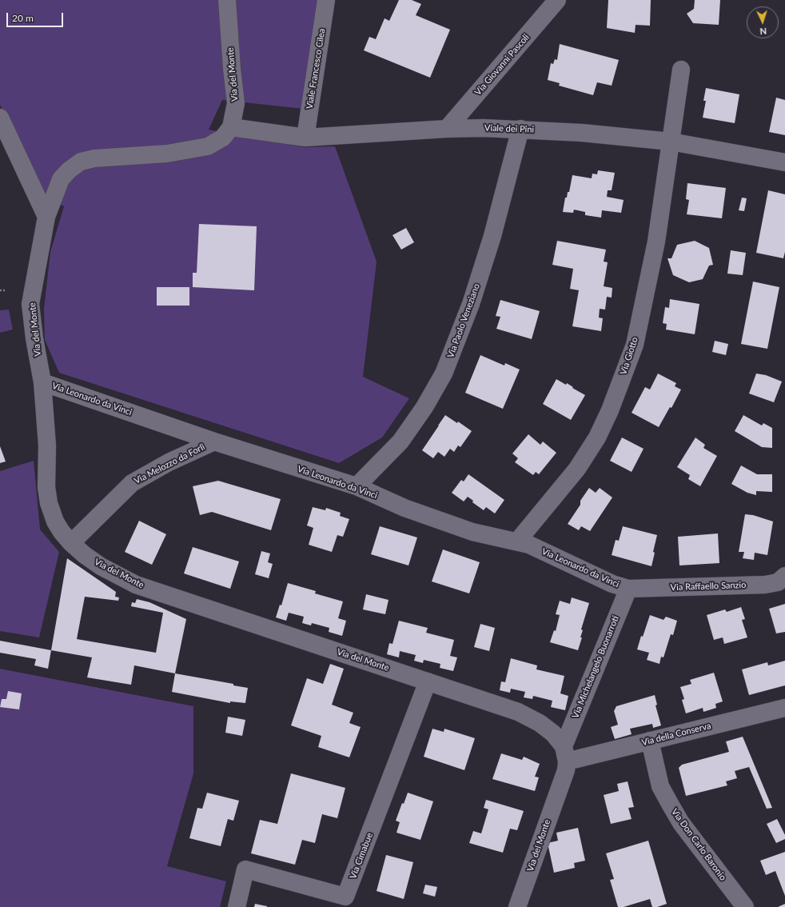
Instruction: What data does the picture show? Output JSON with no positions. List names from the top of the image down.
{
  "streets": {
    "street": [
      "Via Giovanni Pascoli",
      "Viale Francesco Cilea",
      "Via del Monte",
      "Viale dei Pini",
      "Via Paolo Veneziano",
      "Via Giotto",
      "Via Leonardo da Vinci",
      "Via Melozzo da Forlì",
      "Via Raffaello Sanzio",
      "Via Michelangelo Buonarroti",
      "Via della Conserva",
      "Via Don Carlo Baronio",
      "Via Cimabue"
    ]
  },
  "crossings": [
    ["Via Giovanni Pascoli", "Viale dei Pini"],
    ["Viale Francesco Cilea", "Viale dei Pini"],
    ["Via del Monte", "Viale dei Pini"],
    ["Via del Monte", "Via Leonardo da Vinci"],
    ["Via del Monte", "Via Melozzo da Forlì"],
    ["Via del Monte", "Via Michelangelo Buonarroti"],
    ["Via del Monte", "Via della Conserva"],
    ["Via del Monte", "Via Cimabue"],
    ["Viale dei Pini", "Via Paolo Veneziano"],
    ["Viale dei Pini", "Via Giotto"],
    ["Via Paolo Veneziano", "Via Leonardo da Vinci"],
    ["Via Giotto", "Via Leonardo da Vinci"],
    ["Via Leonardo da Vinci", "Via Melozzo da Forlì"],
    ["Via Leonardo da Vinci", "Via Raffaello Sanzio"],
    ["Via Leonardo da Vinci", "Via Michelangelo Buonarroti"],
    ["Via Raffaello Sanzio", "Via Michelangelo Buonarroti"],
    ["Via Michelangelo Buonarroti", "Via della Conserva"],
    ["Via della Conserva", "Via Don Carlo Baronio"]
  ],
  "scale_bar": "20 m",
  "north": "bottom"
}
